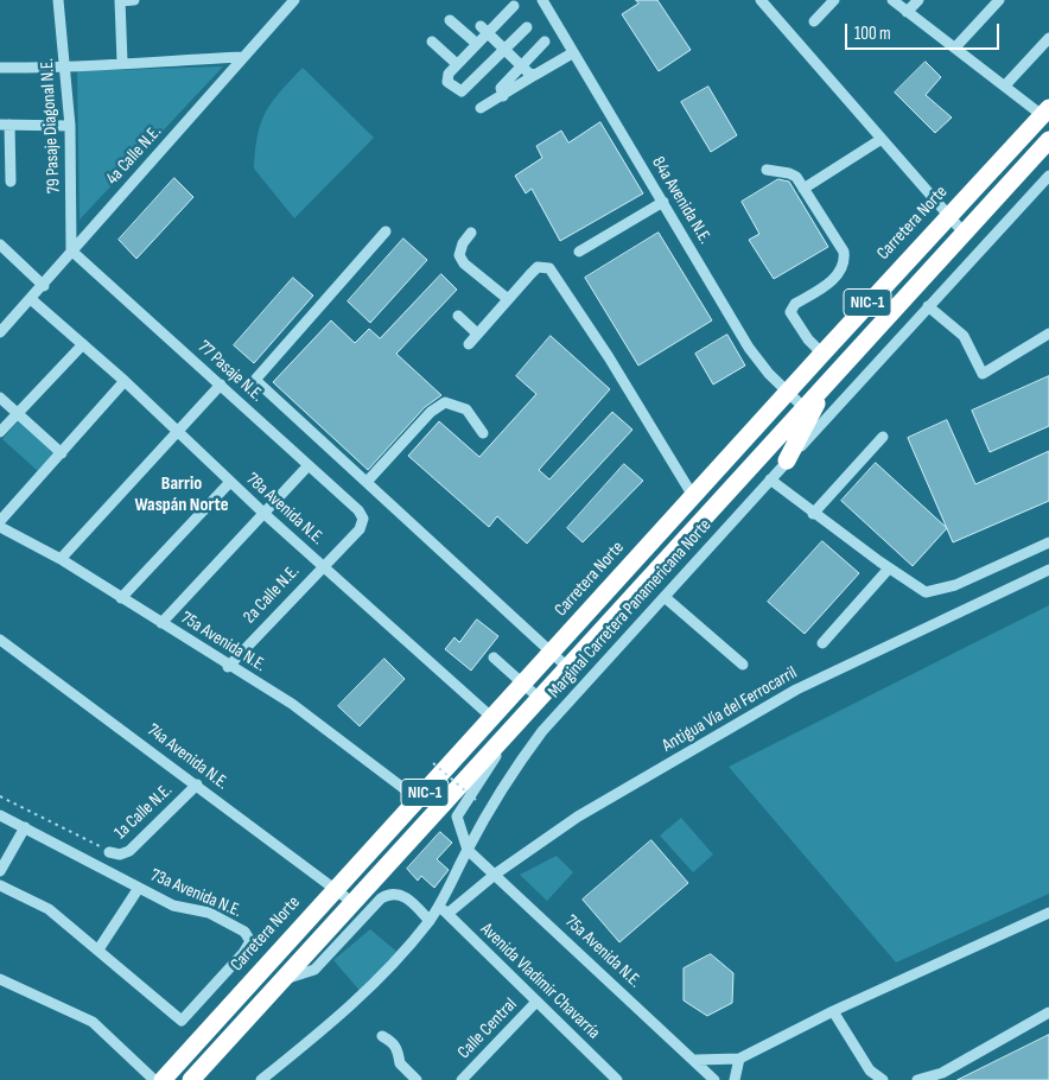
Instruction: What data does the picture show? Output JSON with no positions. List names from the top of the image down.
{
  "streets": {
    "highway": ["Carretera Norte", "NIC-1"],
    "street": [
      "79 Pasaje Diagonal N.E.",
      "4a Calle N.E.",
      "84a Avenida N.E.",
      "77 Pasaje N.E.",
      "78a Avenida N.E.",
      "2a Calle N.E.",
      "Marginal Carretera Panamericana Norte",
      "75a Avenida N.E.",
      "Antigua Vía del Ferrocarril",
      "74a Avenida N.E.",
      "1a Calle N.E.",
      "73a Avenida N.E.",
      "Avenida Vladimir Chavarría",
      "Calle Central"
    ]
  },
  "crossings": [
    ["79 Pasaje Diagonal N.E.", "4a Calle N.E."],
    ["79 Pasaje Diagonal N.E.", "77 Pasaje N.E."],
    ["4a Calle N.E.", "77 Pasaje N.E."],
    ["4a Calle N.E.", "78a Avenida N.E."],
    ["84a Avenida N.E.", "Carretera Norte"],
    ["84a Avenida N.E.", "NIC-1"],
    ["Carretera Norte", "78a Avenida N.E."],
    ["Carretera Norte", "75a Avenida N.E."],
    ["Carretera Norte", "74a Avenida N.E."],
    ["NIC-1", "74a Avenida N.E."],
    ["77 Pasaje N.E.", "2a Calle N.E."],
    ["78a Avenida N.E.", "2a Calle N.E."],
    ["2a Calle N.E.", "75a Avenida N.E."],
    ["Marginal Carretera Panamericana Norte", "75a Avenida N.E."],
    ["Marginal Carretera Panamericana Norte", "Antigua Vía del Ferrocarril"],
    ["Marginal Carretera Panamericana Norte", "Avenida Vladimir Chavarría"],
    ["75a Avenida N.E.", "Antigua Vía del Ferrocarril"],
    ["Antigua Vía del Ferrocarril", "Avenida Vladimir Chavarría"],
    ["74a Avenida N.E.", "1a Calle N.E."],
    ["Avenida Vladimir Chavarría", "Calle Central"]
  ],
  "districts": ["Barrio Waspán Norte"],
  "scale_bar": "100 m"
}
